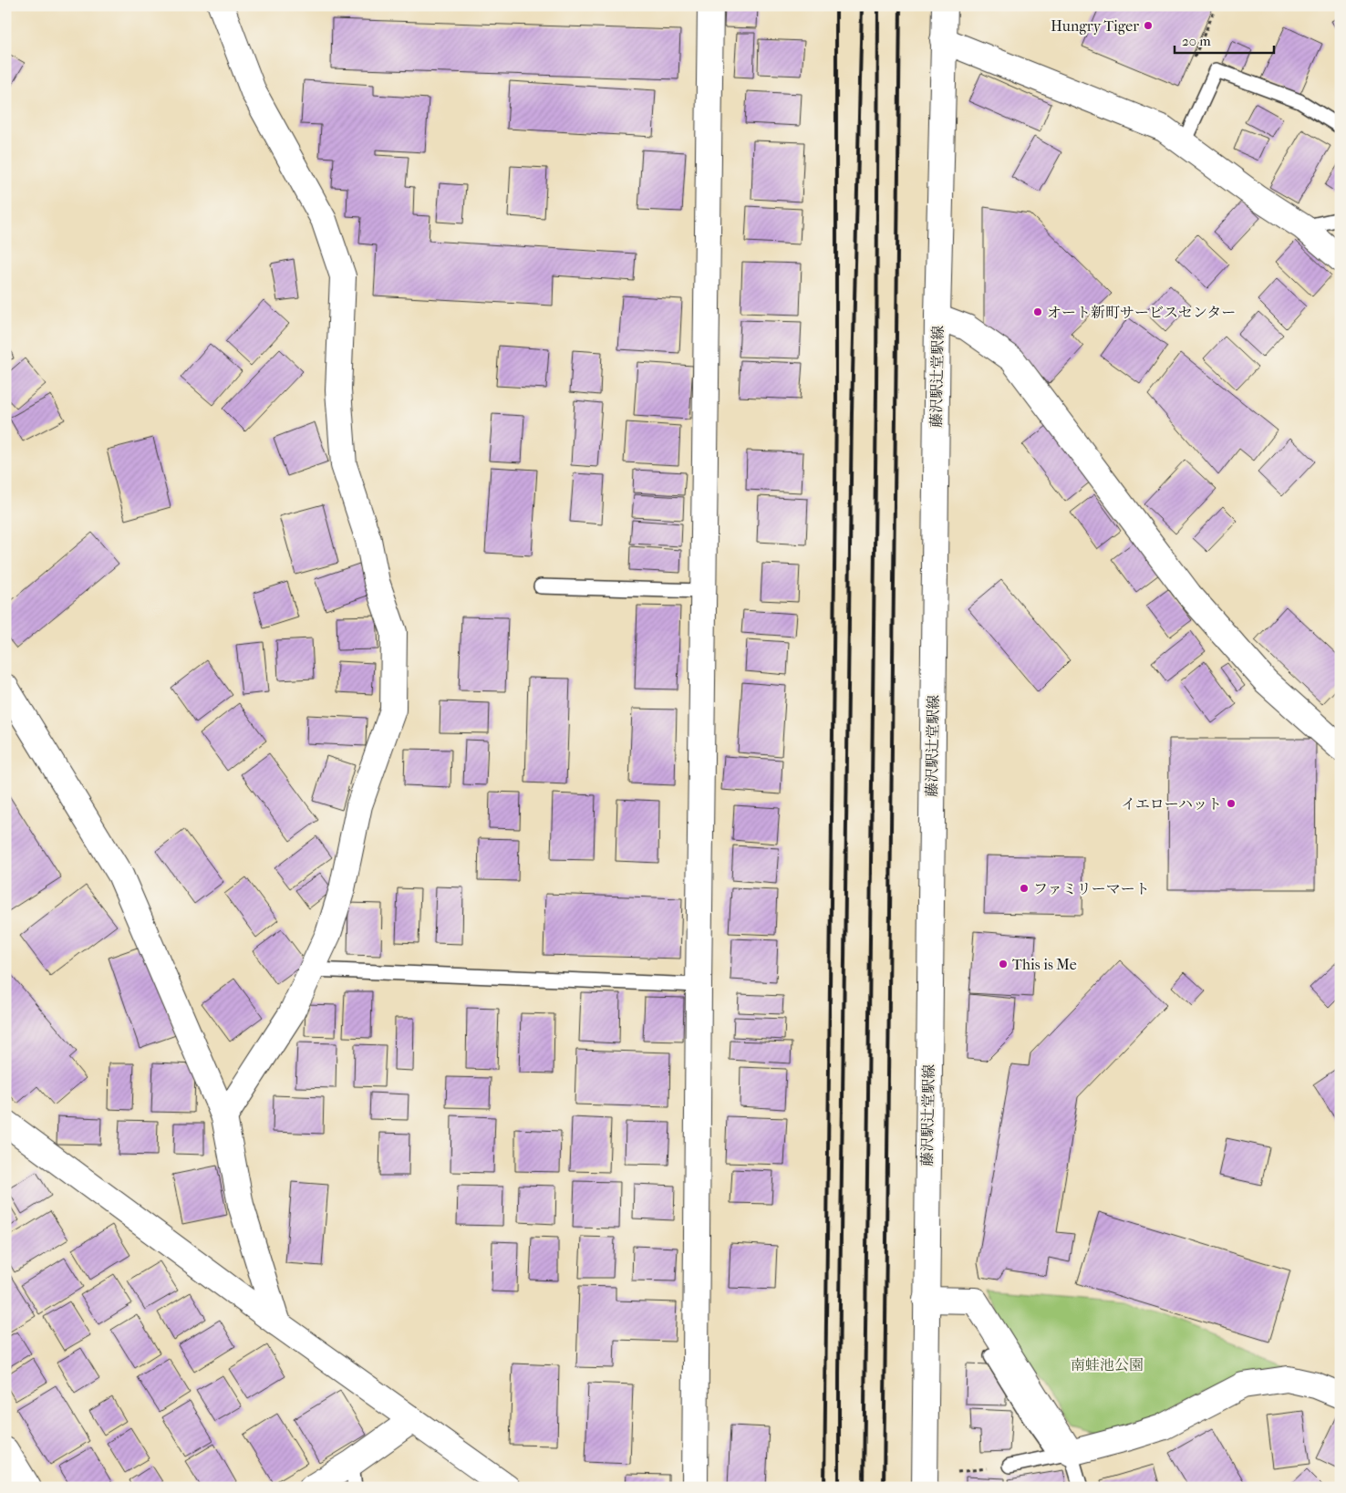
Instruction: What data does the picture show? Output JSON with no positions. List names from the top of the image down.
{
  "streets": {
    "street": ["藤沢駅辻堂駅線"]
  },
  "parks": ["南蛙池公園"],
  "places": [
    "Hungry Tiger",
    "オート新町サービスセンター",
    "イエローハット",
    "ファミリーマート",
    "This is Me"
  ],
  "scale_bar": "20 m"
}
